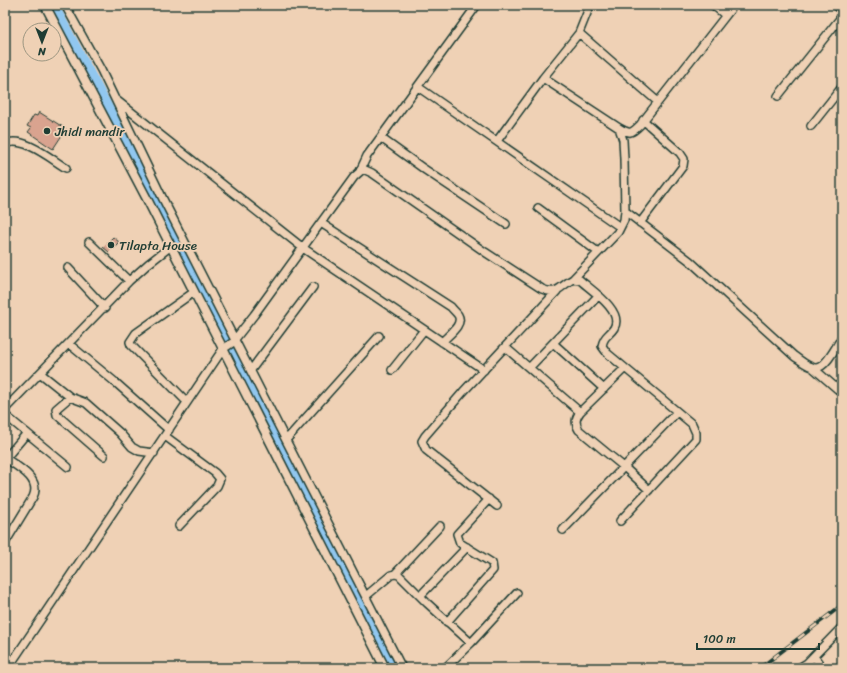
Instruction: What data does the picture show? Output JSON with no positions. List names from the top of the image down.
{
  "places": ["Jhidi mandir", "Tilapta House"],
  "scale_bar": "100 m",
  "north": "bottom"
}
